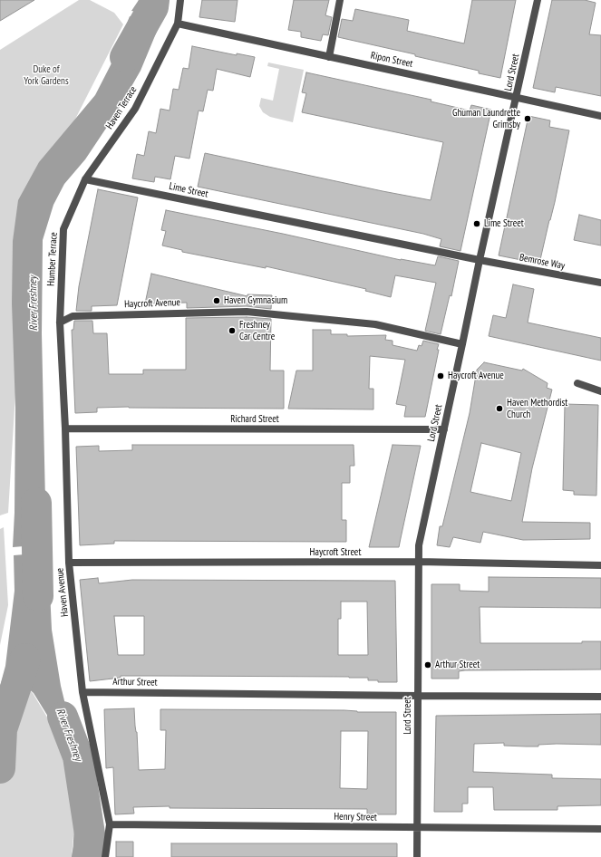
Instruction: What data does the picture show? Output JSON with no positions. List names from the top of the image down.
{
  "streets": {
    "street": [
      "Ripon Street",
      "Lord Street",
      "Haven Terrace",
      "Lime Street",
      "Humber Terrace",
      "Bemrose Way",
      "Haycroft Avenue",
      "Richard Street",
      "Haycroft Street",
      "Haven Avenue",
      "Arthur Street",
      "Henry Street"
    ]
  },
  "crossings": [
    ["Ripon Street", "Lord Street"],
    ["Ripon Street", "Haven Terrace"],
    ["Lord Street", "Lime Street"],
    ["Lord Street", "Bemrose Way"],
    ["Lord Street", "Haycroft Avenue"],
    ["Lord Street", "Richard Street"],
    ["Lord Street", "Haycroft Street"],
    ["Lord Street", "Arthur Street"],
    ["Lord Street", "Henry Street"],
    ["Haven Terrace", "Lime Street"],
    ["Haven Terrace", "Humber Terrace"],
    ["Lime Street", "Humber Terrace"],
    ["Lime Street", "Bemrose Way"],
    ["Humber Terrace", "Haycroft Avenue"],
    ["Humber Terrace", "Haven Avenue"],
    ["Haycroft Avenue", "Haven Avenue"],
    ["Richard Street", "Haven Avenue"],
    ["Haycroft Street", "Haven Avenue"],
    ["Haven Avenue", "Arthur Street"],
    ["Haven Avenue", "Henry Street"]
  ],
  "water": ["River Freshney"],
  "parks": ["Duke of York Gardens"],
  "places": [
    "Ghuman Laundrette Grimsby",
    "Lime Street",
    "Haven Gymnasium",
    "Freshney Car Centre",
    "Haycroft Avenue",
    "Haven Methordist Church",
    "Arthur Street"
  ]
}
